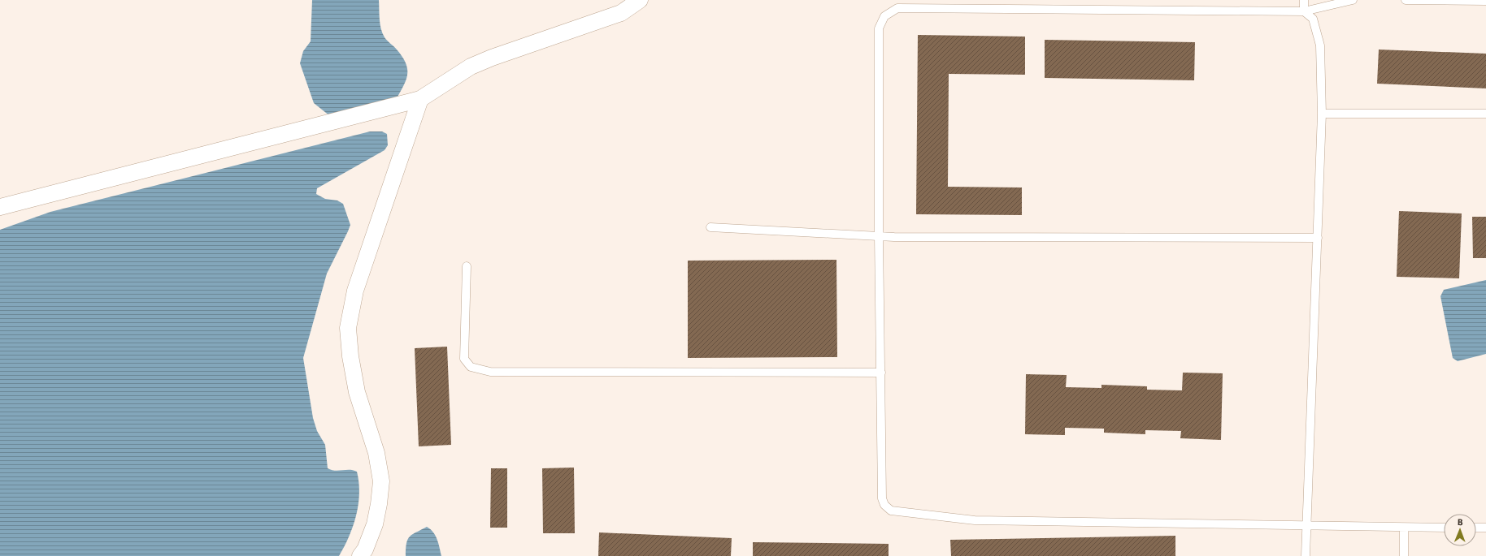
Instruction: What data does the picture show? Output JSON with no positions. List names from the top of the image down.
{
  "north": "top"
}
